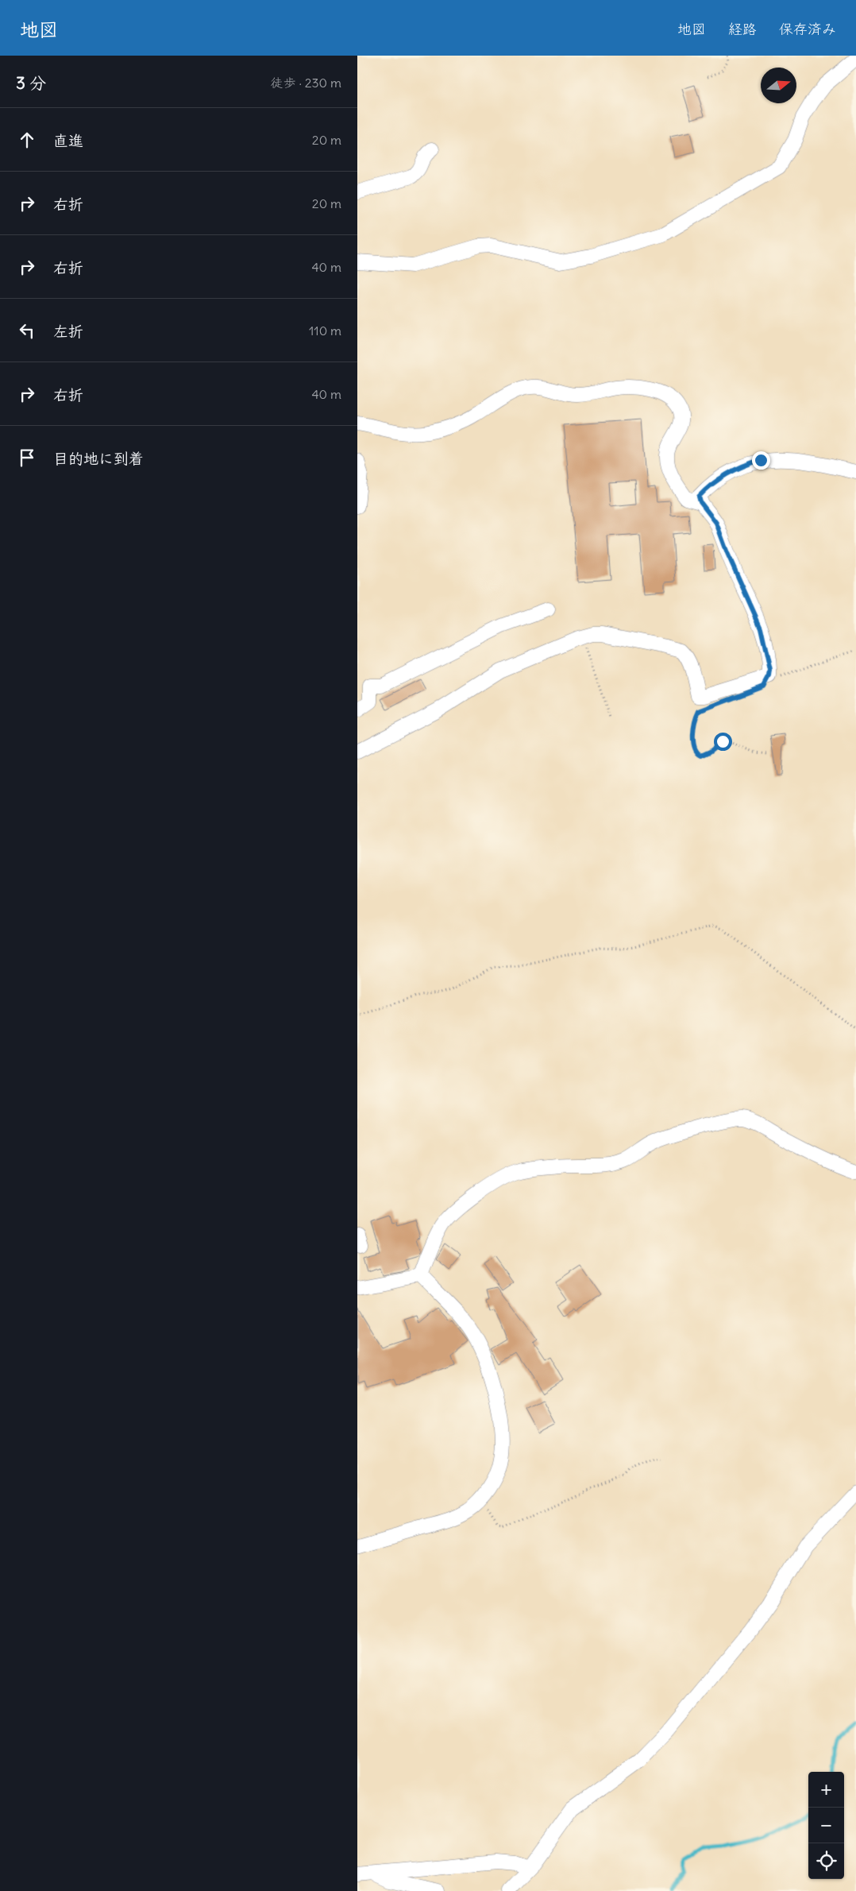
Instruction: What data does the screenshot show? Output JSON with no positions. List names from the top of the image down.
{
  "north": "right",
  "page": {
    "header": "地図",
    "nav": ["地図", "経路", "保存済み"],
    "heading": ["3 分", "徒歩 · 230 m"],
    "list": [
      ["直進", "20 m"],
      ["右折", "20 m"],
      ["右折", "40 m"],
      ["左折", "110 m"],
      ["右折", "40 m"],
      "目的地に到着"
    ],
    "map_buttons": ["+", "−"]
  }
}
